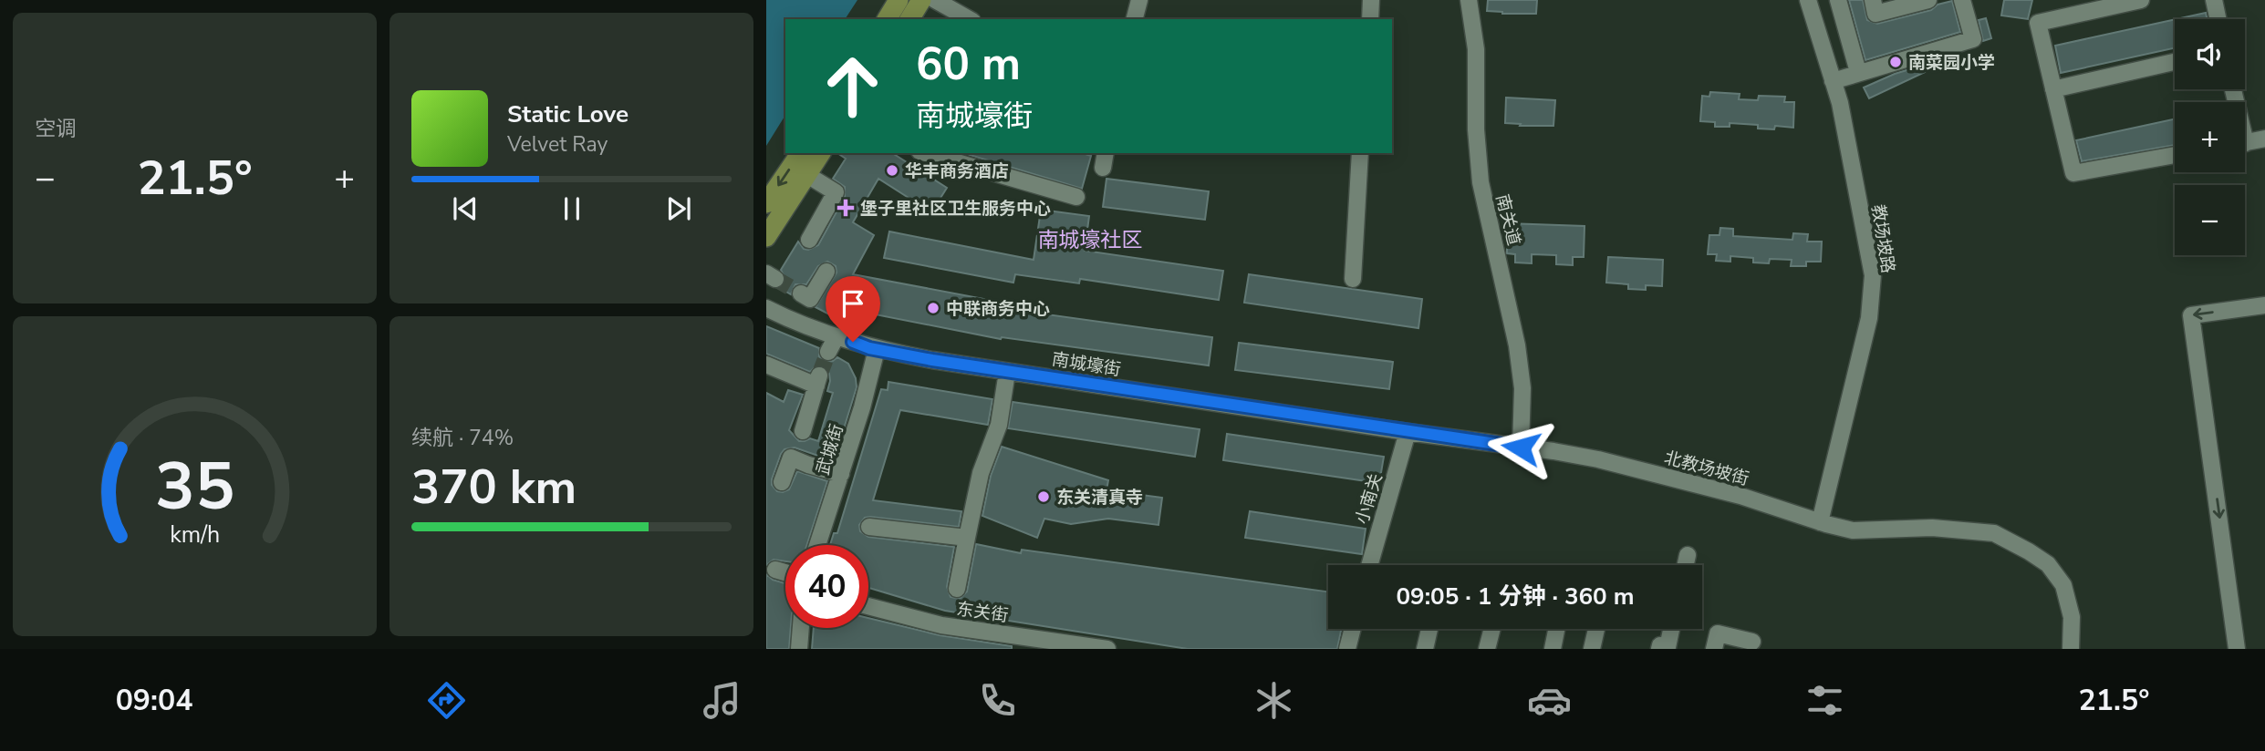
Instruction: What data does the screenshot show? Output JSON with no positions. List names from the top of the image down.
{
  "streets": {
    "street": [
      "南关道",
      "教场坡路",
      "南城壕街",
      "武城街",
      "北教场坡街",
      "小南关",
      "东关街"
    ]
  },
  "crossings": [
    ["南关道", "北教场坡街"],
    ["教场坡路", "北教场坡街"],
    ["南城壕街", "武城街"],
    ["南城壕街", "北教场坡街"],
    ["南城壕街", "小南关"],
    ["北教场坡街", "小南关"]
  ],
  "districts": ["南城壕社区"],
  "places": {
    "other": [
      "南菜园小学",
      "华丰商务酒店",
      "中联商务中心",
      "东关清真寺"
    ],
    "health": ["堡子里社区卫生服务中心"]
  },
  "page": {
    "tile": [
      "空调",
      ["续航 · 74%", "370 km"]
    ],
    "map_buttons": ["+", "−"],
    "turn": ["60 m", "南城壕街"],
    "song": ["Static Love", "Velvet Ray"],
    "heat": ["−", "21.5°", "+"],
    "limit": "40",
    "trip": "09:05 · 1 分钟 · 360 m",
    "tabs": ["09:04", "21.5°"],
    "gauge": ["35", "km/h"]
  }
}
